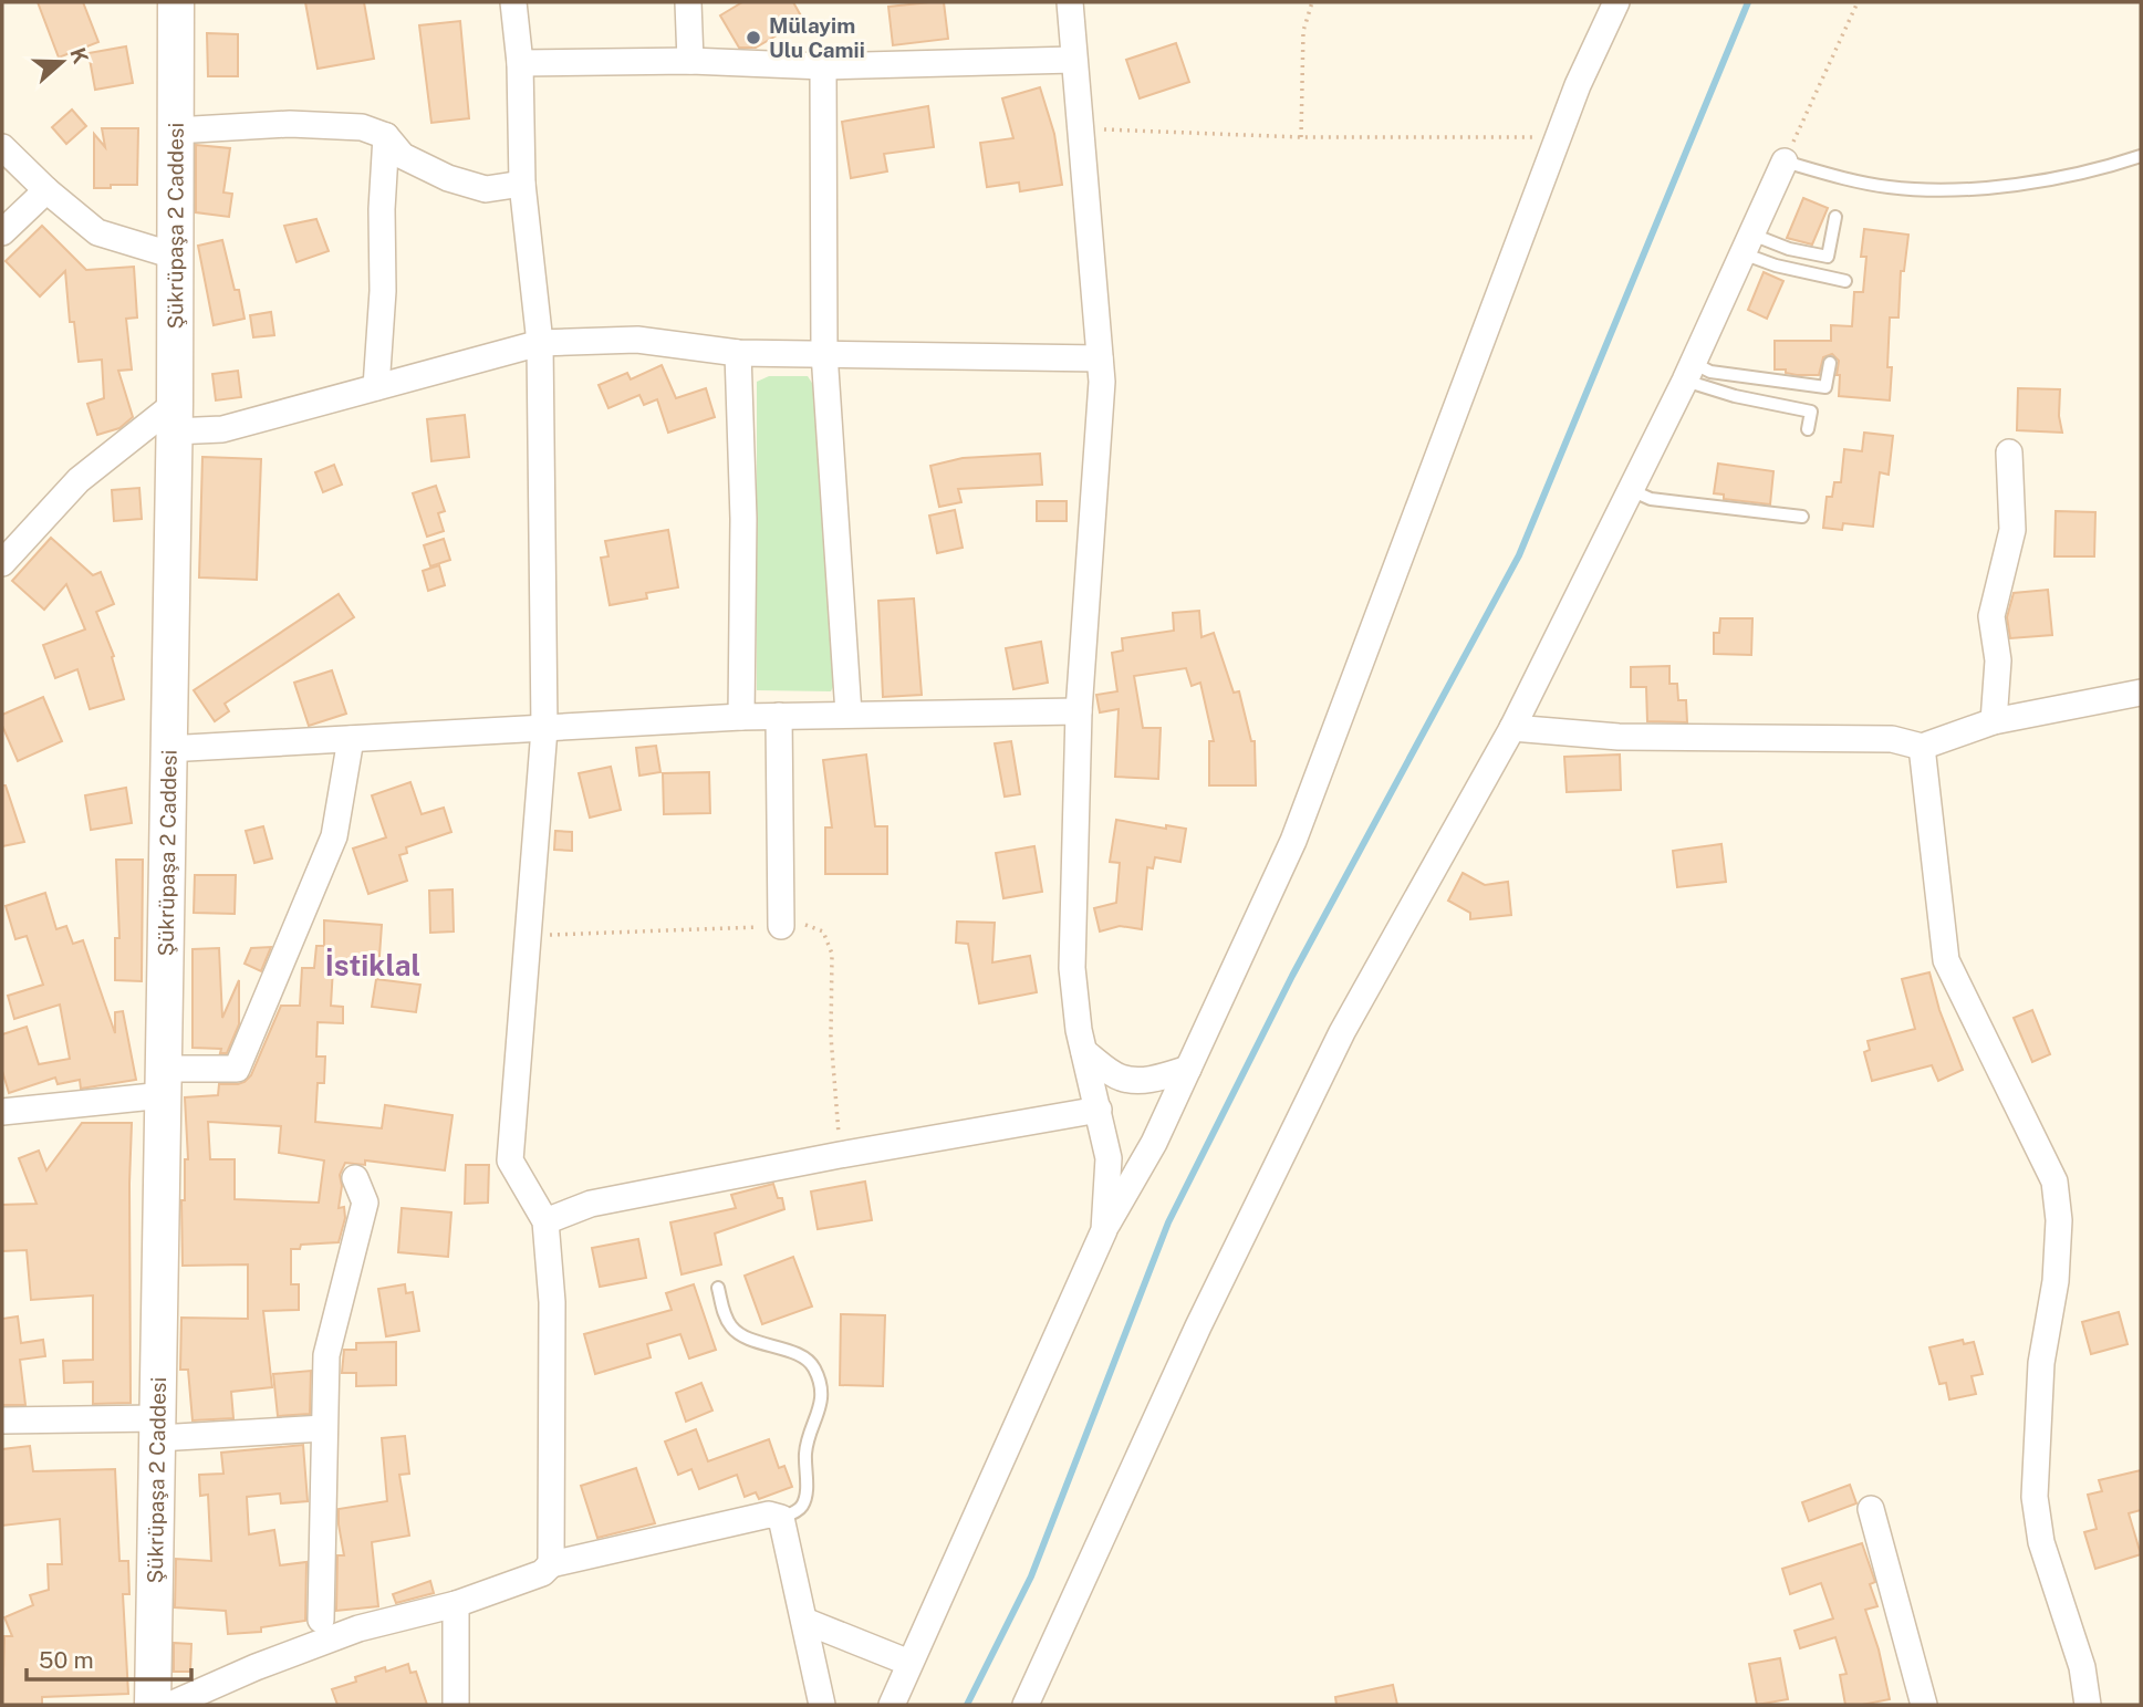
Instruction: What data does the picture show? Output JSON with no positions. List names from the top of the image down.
{
  "streets": {
    "main road": ["Şükrüpaşa 2 Caddesi"]
  },
  "districts": ["İstiklal"],
  "places": ["Mülayim Ulu Camii"],
  "scale_bar": "50 m",
  "north": "right"
}
